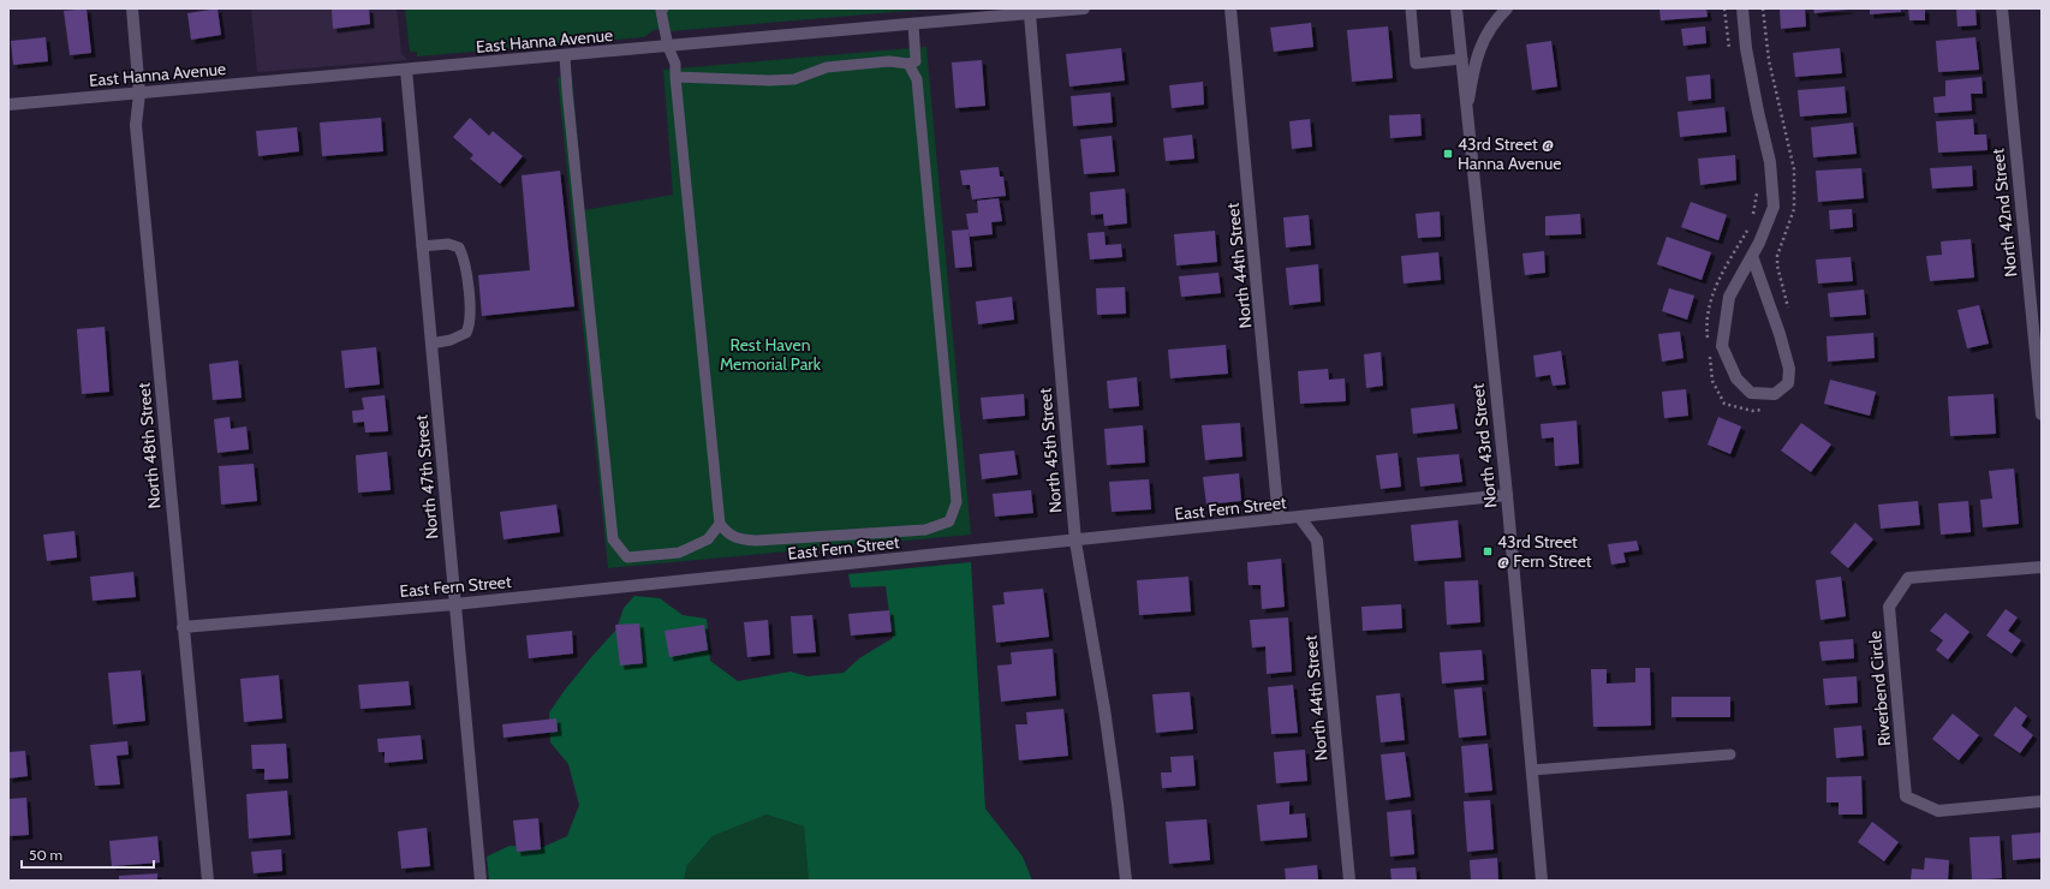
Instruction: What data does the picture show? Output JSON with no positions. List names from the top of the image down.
{
  "streets": {
    "street": [
      "East Hanna Avenue",
      "North 42nd Street",
      "North 44th Street",
      "North 48th Street",
      "North 43rd Street",
      "North 45th Street",
      "North 47th Street",
      "East Fern Street",
      "Riverbend Circle"
    ]
  },
  "crossings": [
    ["East Hanna Avenue", "North 48th Street"],
    ["East Hanna Avenue", "North 45th Street"],
    ["East Hanna Avenue", "North 47th Street"],
    ["North 44th Street", "East Fern Street"],
    ["North 48th Street", "East Fern Street"],
    ["North 43rd Street", "East Fern Street"],
    ["North 45th Street", "East Fern Street"],
    ["North 47th Street", "East Fern Street"]
  ],
  "parks": ["Rest Haven Memorial Park"],
  "places": {
    "transit": ["43rd Street @ Hanna Avenue", "43rd Street @ Fern Street"]
  },
  "scale_bar": "50 m"
}
